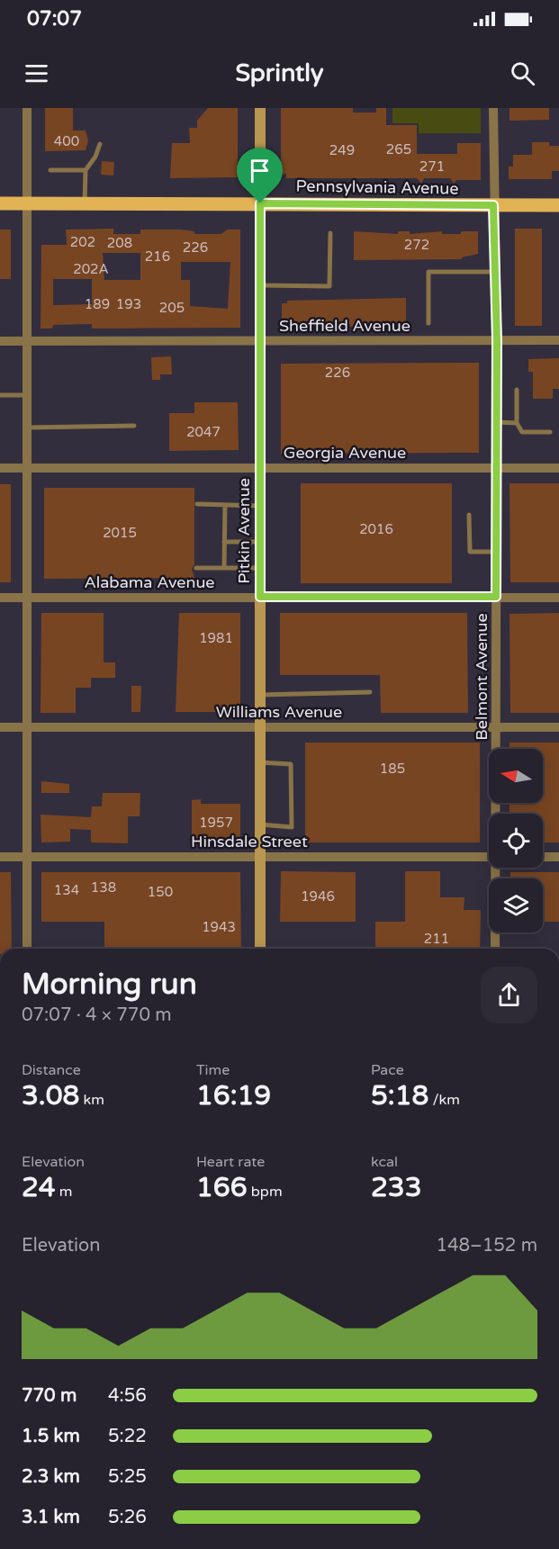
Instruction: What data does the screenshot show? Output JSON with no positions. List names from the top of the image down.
{
  "streets": {
    "main road": ["Pennsylvania Avenue"],
    "street": [
      "Sheffield Avenue",
      "Georgia Avenue",
      "Pitkin Avenue",
      "Alabama Avenue",
      "Belmont Avenue",
      "Williams Avenue",
      "Hinsdale Street"
    ]
  },
  "crossings": [
    ["Pennsylvania Avenue", "Pitkin Avenue"],
    ["Pennsylvania Avenue", "Belmont Avenue"],
    ["Sheffield Avenue", "Pitkin Avenue"],
    ["Sheffield Avenue", "Belmont Avenue"],
    ["Georgia Avenue", "Pitkin Avenue"],
    ["Georgia Avenue", "Belmont Avenue"],
    ["Pitkin Avenue", "Alabama Avenue"],
    ["Pitkin Avenue", "Williams Avenue"],
    ["Pitkin Avenue", "Hinsdale Street"],
    ["Alabama Avenue", "Belmont Avenue"],
    ["Belmont Avenue", "Williams Avenue"]
  ],
  "house_numbers": [
    "400",
    "265",
    "249",
    "271",
    "202",
    "208",
    "272",
    "226",
    "216",
    "202A",
    "189",
    "193",
    "205",
    "226",
    "2047",
    "2016",
    "2015",
    "1981",
    "185",
    "1957",
    "138",
    "134",
    "150",
    "1946",
    "1943",
    "211"
  ],
  "north": "left",
  "page": {
    "status": "07:07",
    "header": "Sprintly",
    "heading": ["Morning run", "07:07 · 4 × 770 m"],
    "stats": [
      ["Distance", "3.08 km"],
      ["Time", "16:19"],
      ["Pace", "5:18 /km"],
      ["Elevation", "24 m"],
      ["Heart rate", "166 bpm"],
      ["kcal", "233"]
    ],
    "chart": ["Elevation", "148–152 m"],
    "list": [
      {
        "name": "770 m",
        "note": "4:56"
      },
      {
        "name": "1.5 km",
        "note": "5:22"
      },
      {
        "name": "2.3 km",
        "note": "5:25"
      },
      {
        "name": "3.1 km",
        "note": "5:26"
      }
    ]
  }
}
